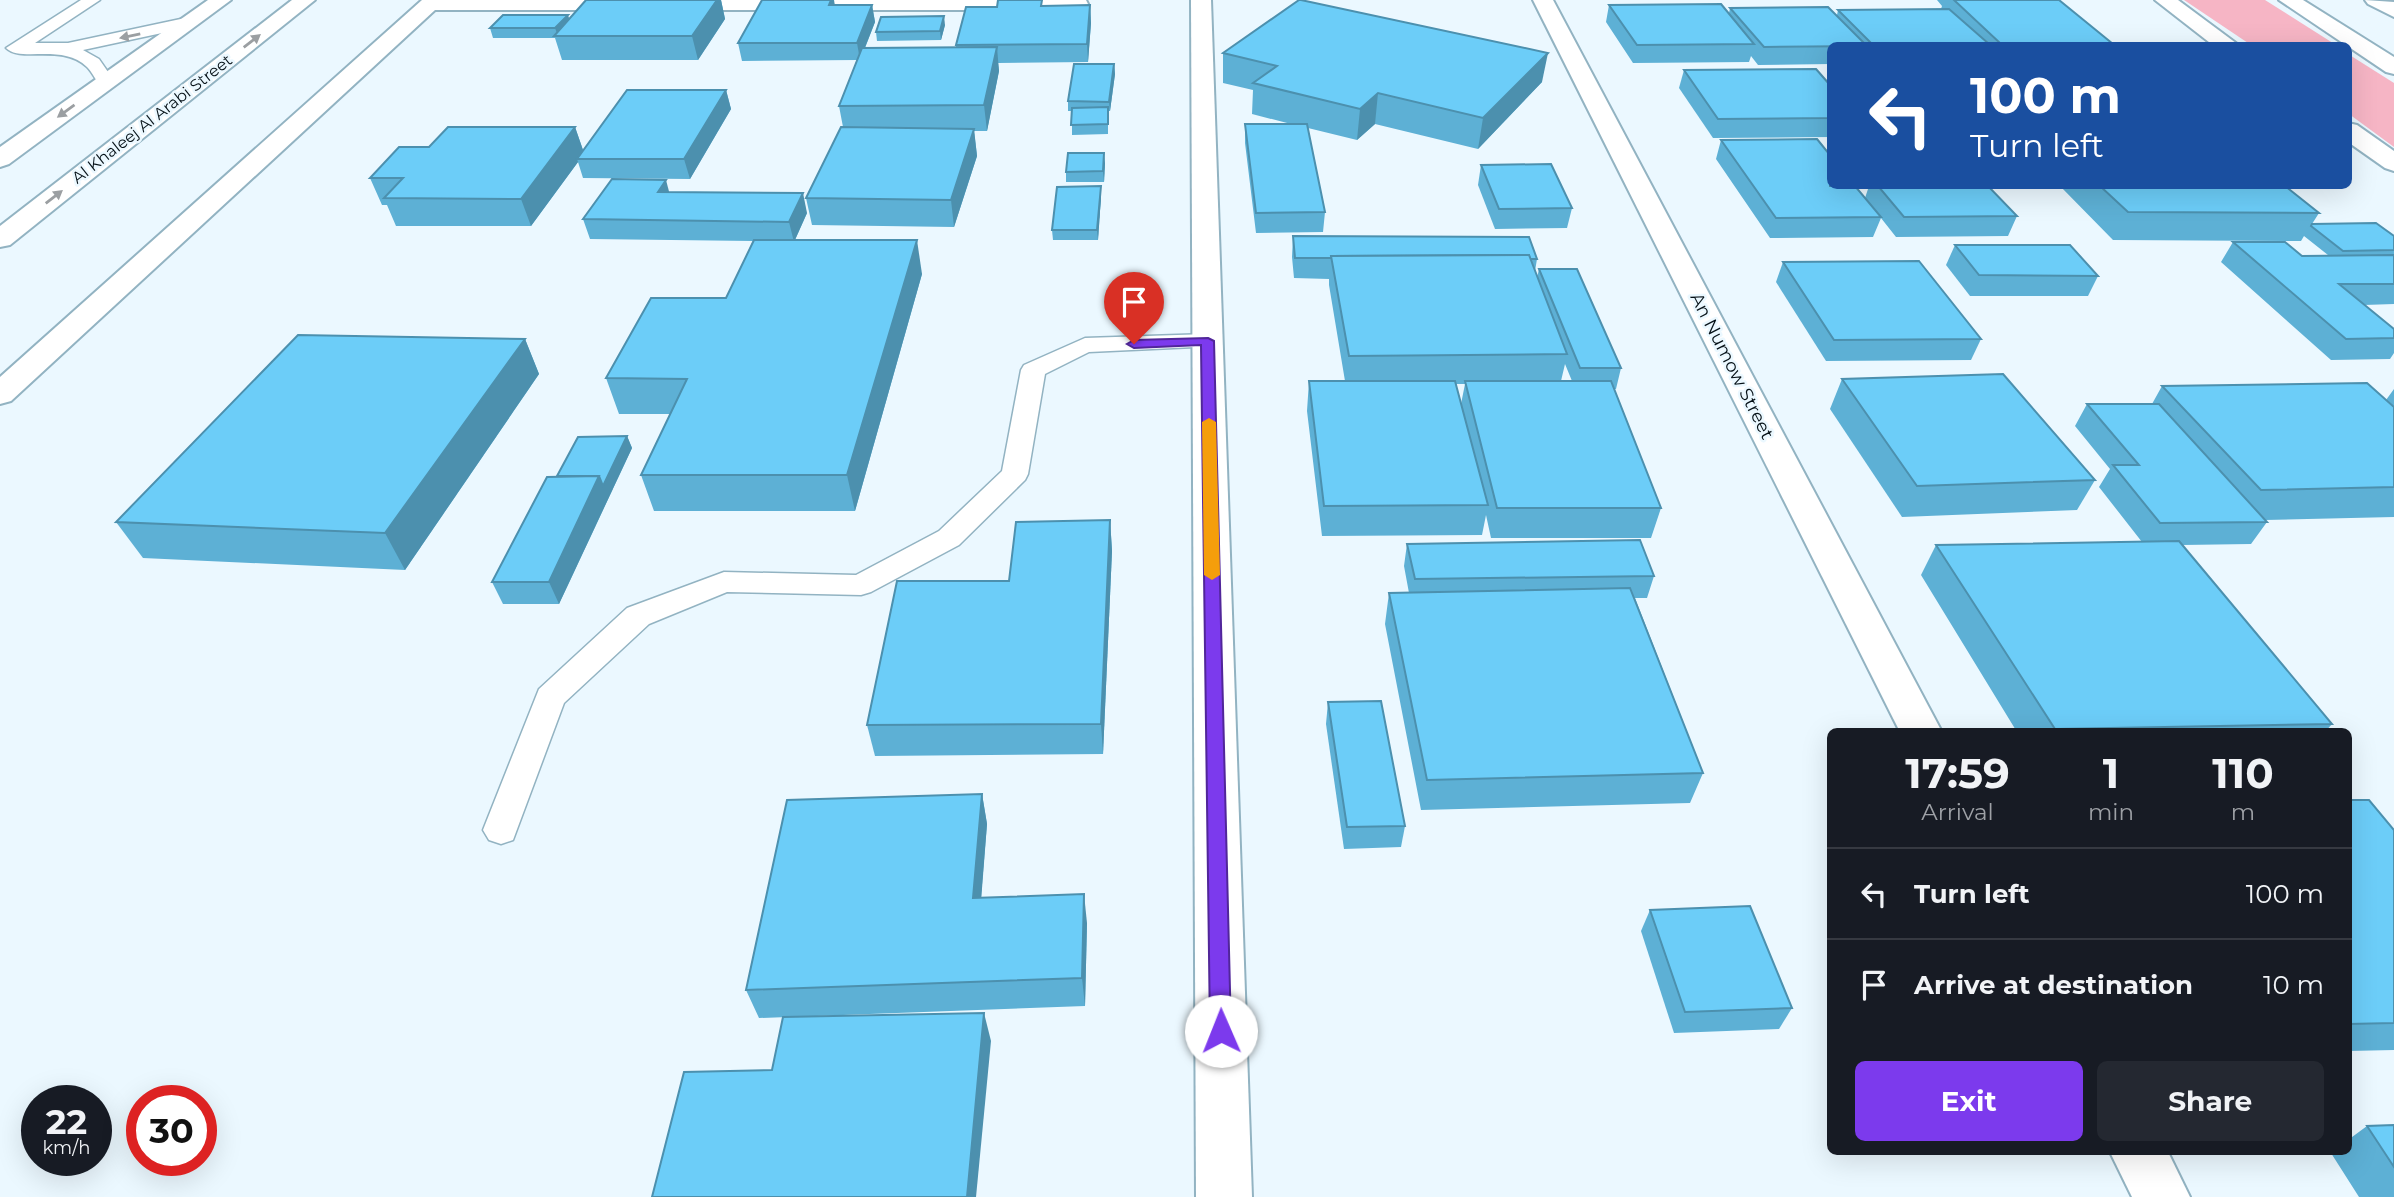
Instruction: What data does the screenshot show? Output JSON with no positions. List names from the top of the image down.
{
  "streets": {
    "main road": ["Al Khaleej Al Arabi Street", "An Numow Street"]
  },
  "page": {
    "turn": ["100 m", "Turn left"],
    "eta": [
      "17:59",
      "Arrival",
      "1",
      "min",
      "110",
      "m"
    ],
    "list": [
      {
        "name": "Turn left",
        "value": "100 m"
      },
      {
        "name": "Arrive at destination",
        "value": "10 m"
      }
    ],
    "buttons": ["Exit", "Share"],
    "speed": "22 km/h",
    "limit": "30"
  }
}
